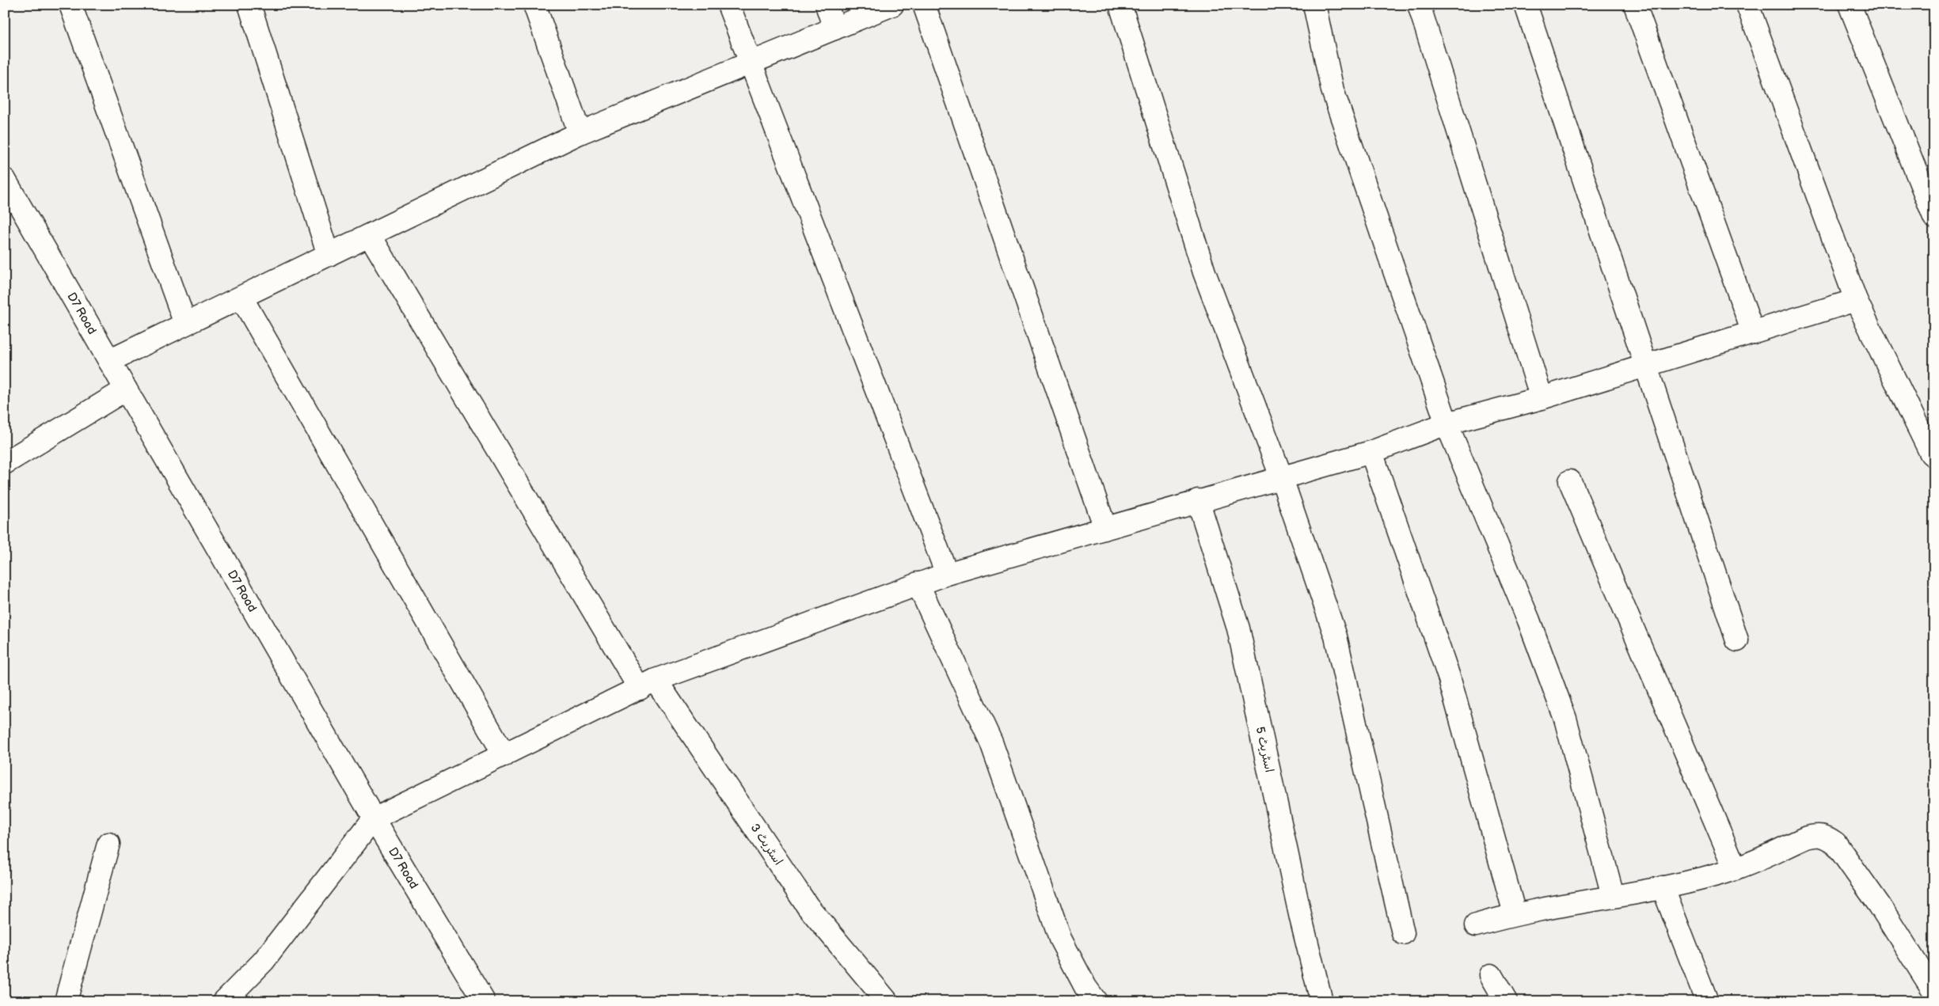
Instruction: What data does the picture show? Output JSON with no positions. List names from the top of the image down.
{
  "streets": {
    "street": ["D7 Road", "اسٹریٹ 5", "اسٹریٹ 3"]
  }
}
